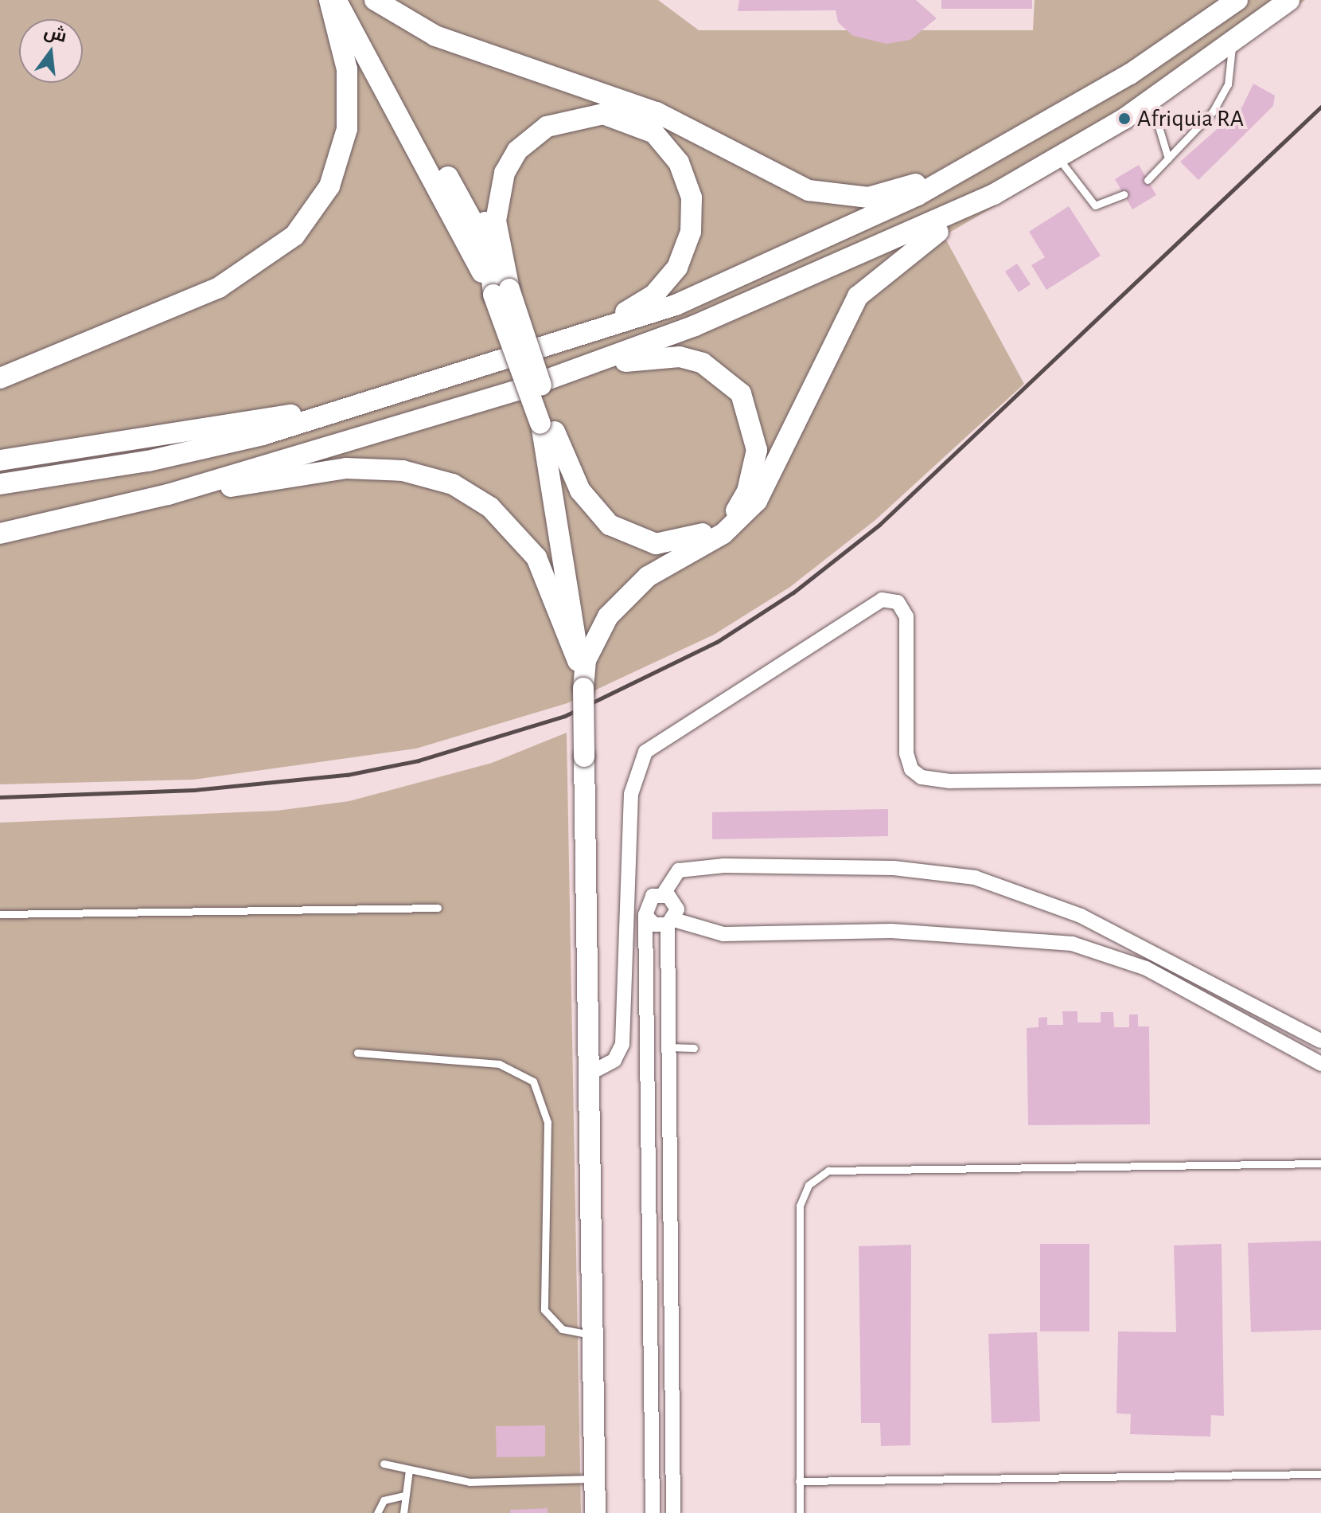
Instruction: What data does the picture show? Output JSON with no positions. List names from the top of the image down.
{
  "places": ["Afriquia RA"],
  "north": "top"
}
